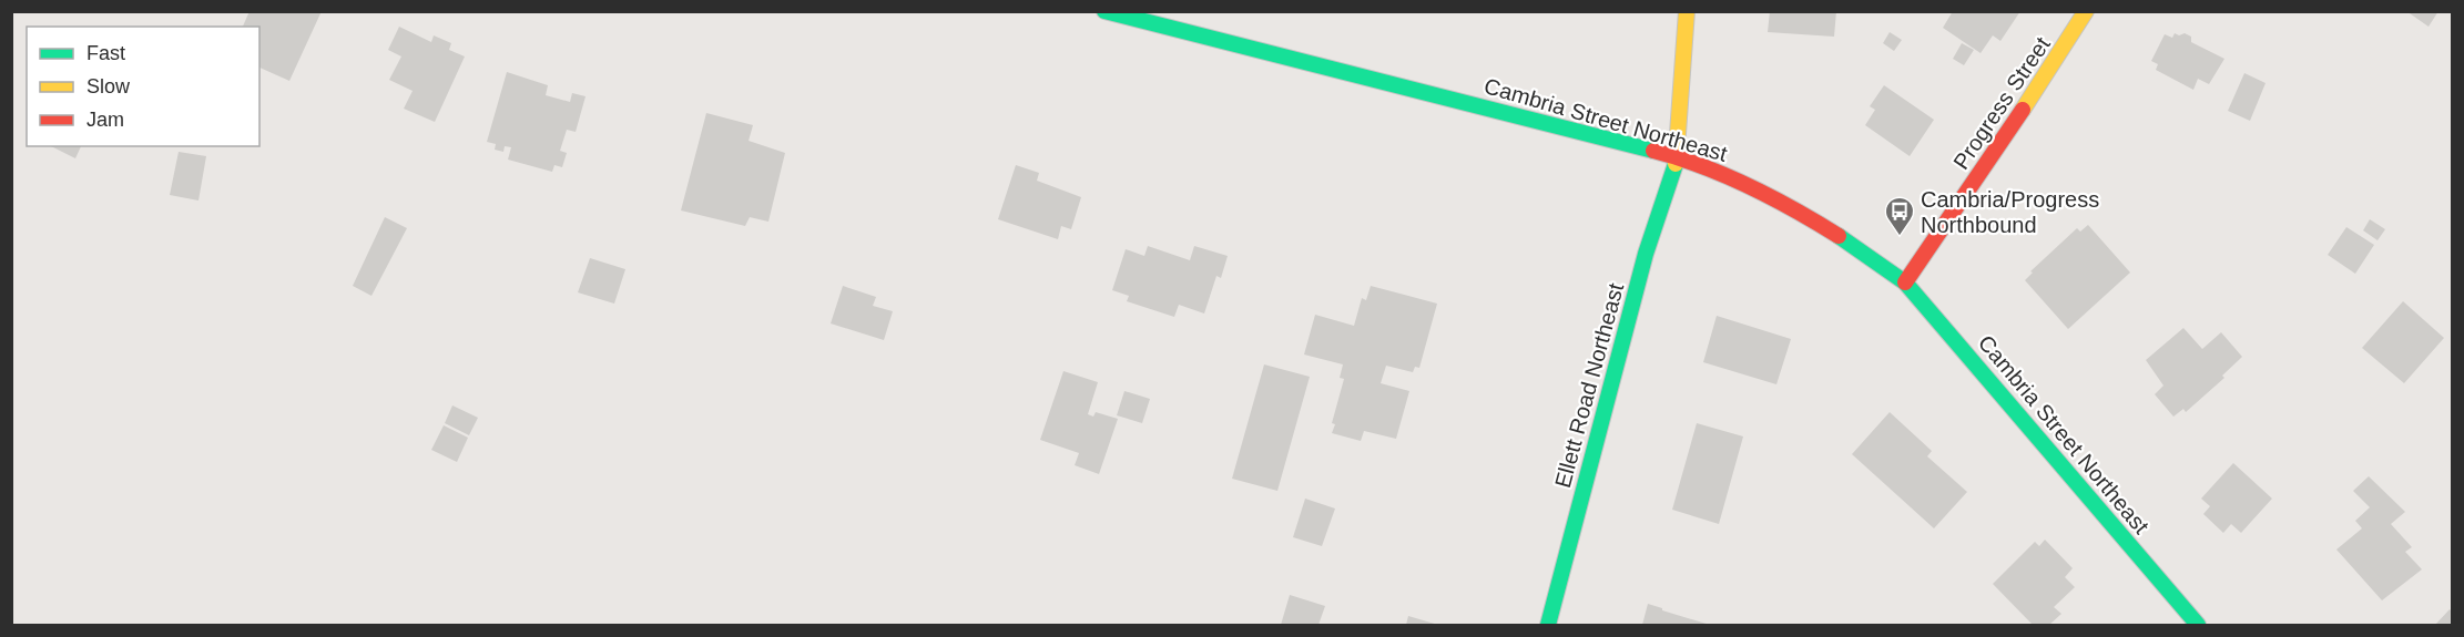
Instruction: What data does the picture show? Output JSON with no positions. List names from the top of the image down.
{
  "streets": {
    "main road": ["Progress Street", "Cambria Street Northeast", "Ellett Road Northeast"]
  },
  "crossings": [
    ["Progress Street", "Cambria Street Northeast"],
    ["Cambria Street Northeast", "Ellett Road Northeast"]
  ],
  "places": {
    "bus stop": ["Cambria/Progress Northbound"]
  },
  "legend": ["Fast", "Slow", "Jam"]
}
